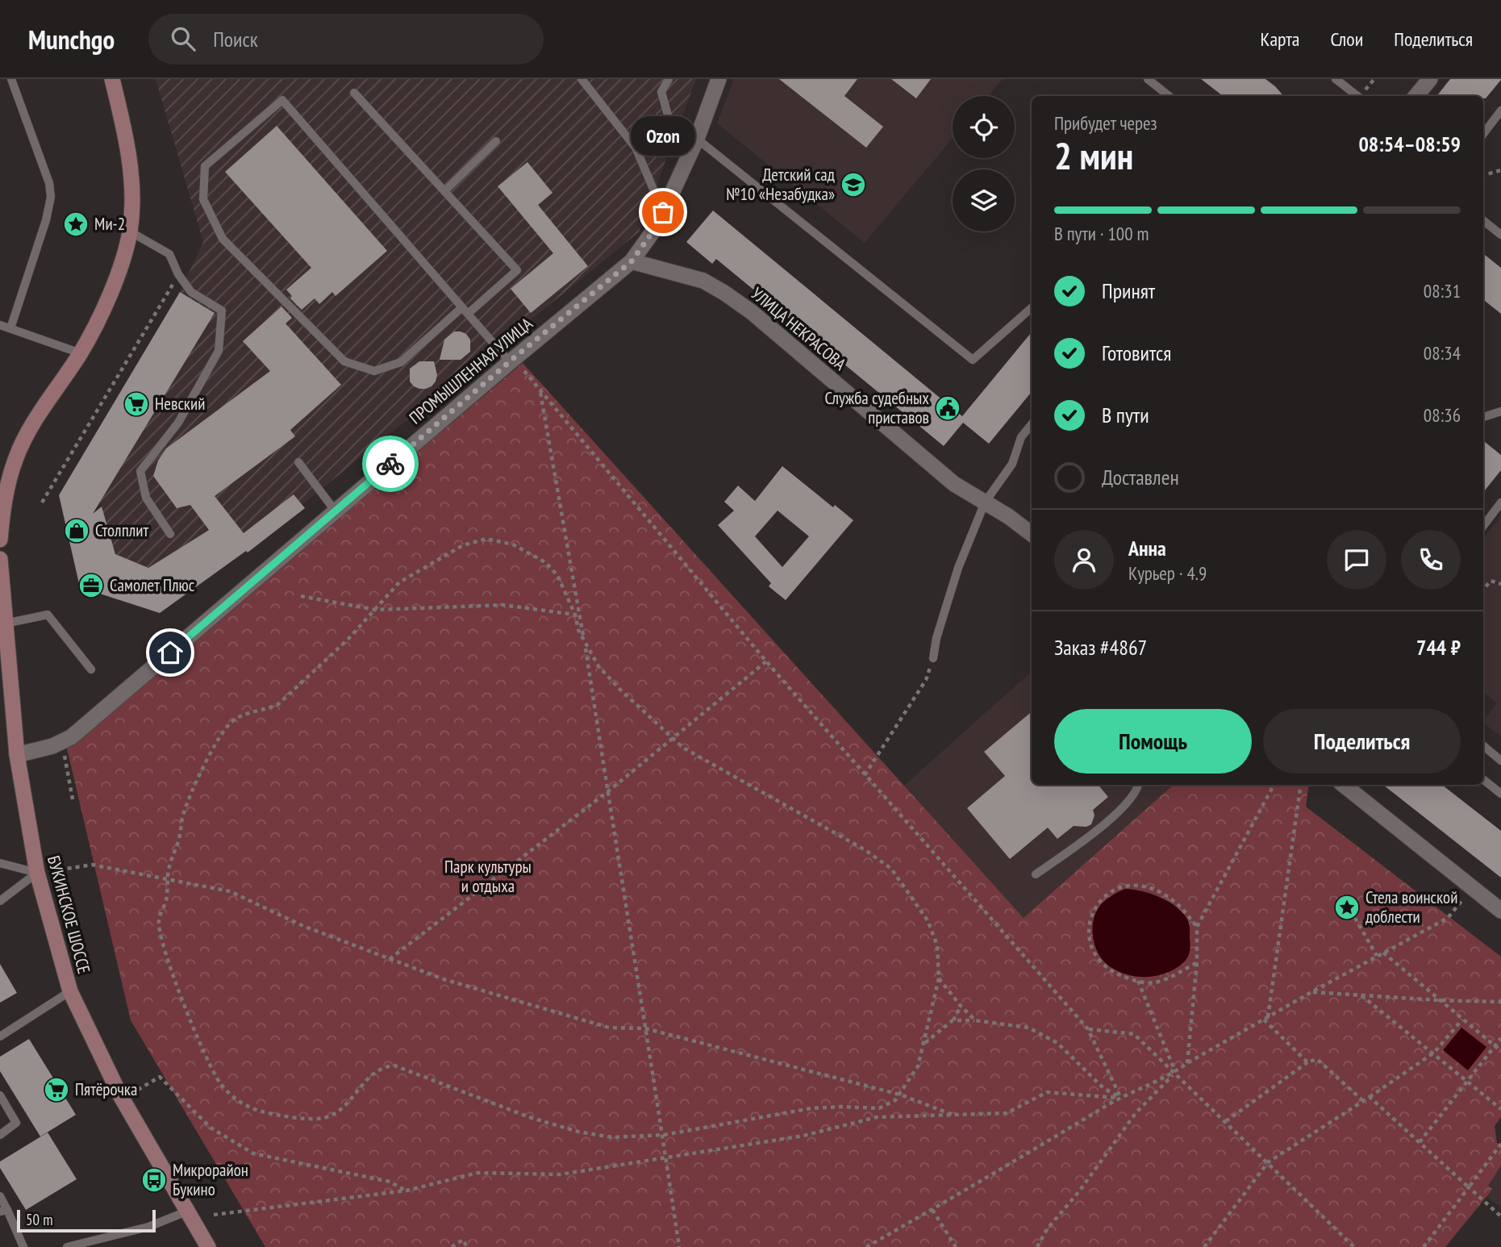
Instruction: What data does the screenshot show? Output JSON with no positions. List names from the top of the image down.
{
  "streets": {
    "main road": ["БУКИНСКОЕ ШОССЕ"],
    "street": ["УЛИЦА НЕКРАСОВА", "ПРОМЫШЛЕННАЯ УЛИЦА"]
  },
  "crossings": [
    ["УЛИЦА НЕКРАСОВА", "ПРОМЫШЛЕННАЯ УЛИЦА"],
    ["ПРОМЫШЛЕННАЯ УЛИЦА", "БУКИНСКОЕ ШОССЕ"]
  ],
  "parks": ["Парк культуры и отдыха"],
  "places": {
    "school or university": ["Детский сад №10 «Незабудка»"],
    "other": ["Ozon"],
    "place": ["Ми-2", "Стела воинской доблести"],
    "supermarket": ["Невский", "Пятёрочка"],
    "public building": ["Служба судебных приставов"],
    "shop": ["Столплит"],
    "office": ["Самолет Плюс"],
    "bus stop": ["Микрорайон Букино"]
  },
  "scale_bar": "50 m",
  "page": {
    "header": "Munchgo",
    "search": "Поиск",
    "nav": ["Карта", "Слои", "Поделиться"],
    "heading": ["2 мин", "Прибудет через", "08:54–08:59"],
    "panel": [
      "Анна",
      "Курьер · 4.9",
      "Заказ #4867",
      "744 ₽"
    ],
    "bubble": "Ozon",
    "bar": "В пути · 100 m",
    "list": [
      ["Принят", "08:31"],
      ["Готовится", "08:34"],
      ["В пути", "08:36"],
      "Доставлен"
    ],
    "buttons": ["Помощь", "Поделиться"],
    "scale": "50 m"
  }
}
